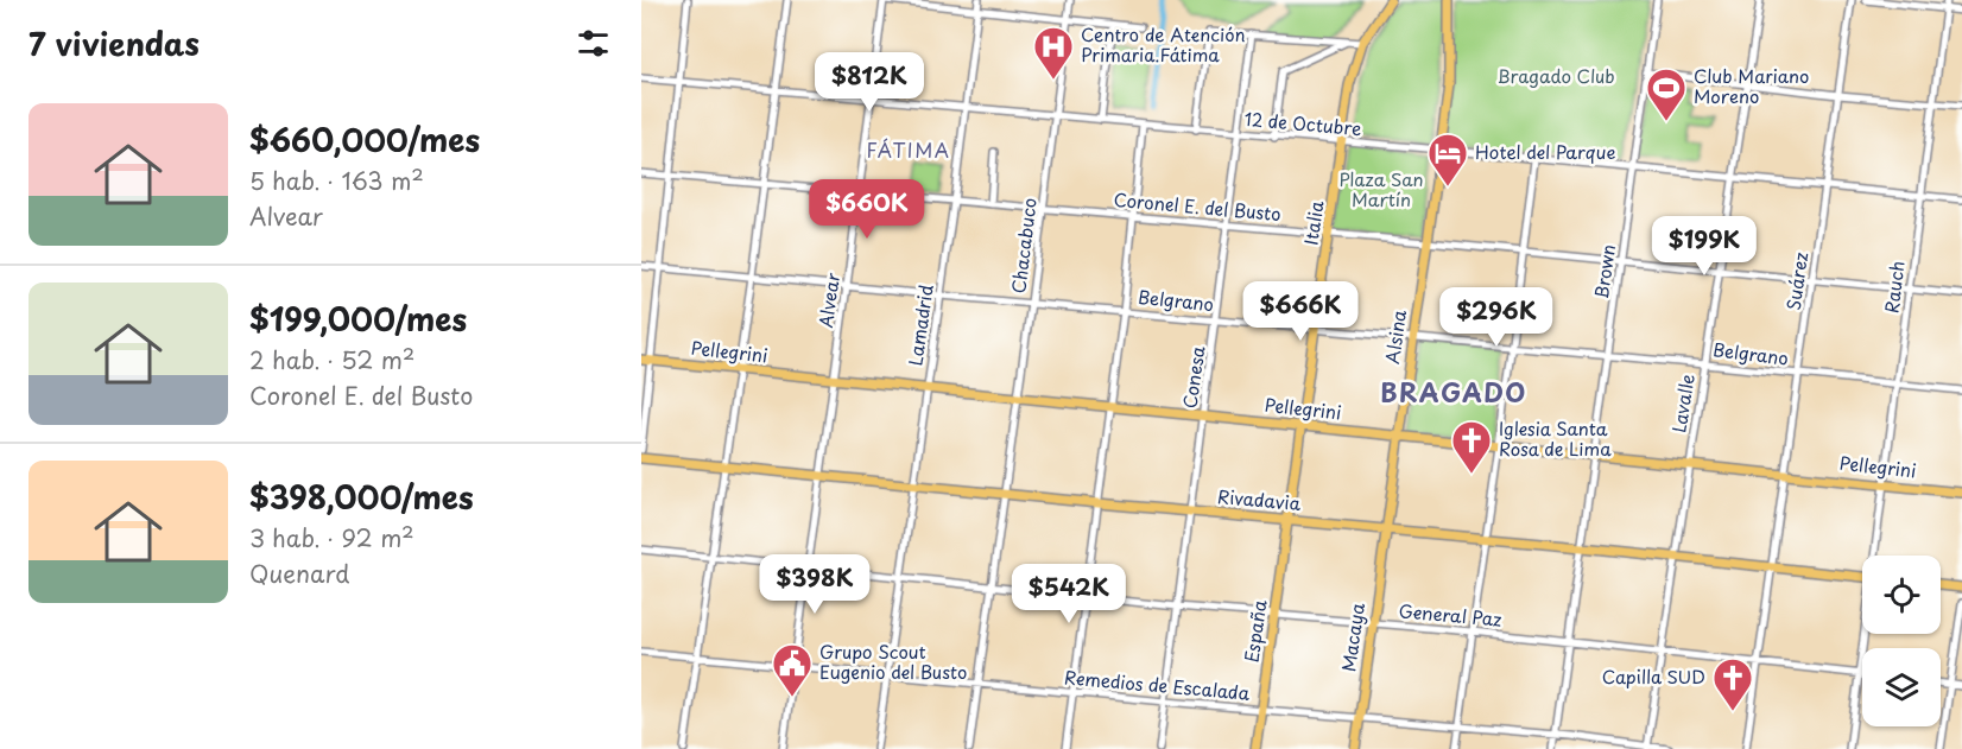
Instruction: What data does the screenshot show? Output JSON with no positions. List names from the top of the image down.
{
  "streets": {
    "main road": [
      "Italia",
      "Alsina",
      "Pellegrini",
      "Rivadavia",
      "España",
      "Macaya"
    ],
    "street": [
      "12 de Octubre",
      "Coronel E. del Busto",
      "Chacabuco",
      "Brown",
      "Suárez",
      "Rauch",
      "Alvear",
      "Belgrano",
      "Lamadrid",
      "Conesa",
      "Lavalle",
      "General Paz",
      "Remedios de Escalada"
    ]
  },
  "crossings": [
    ["12 de Octubre", "Italia"],
    ["12 de Octubre", "Chacabuco"],
    ["12 de Octubre", "Brown"],
    ["12 de Octubre", "Suárez"],
    ["12 de Octubre", "Rauch"],
    ["12 de Octubre", "Alvear"],
    ["12 de Octubre", "Lamadrid"],
    ["12 de Octubre", "Alsina"],
    ["12 de Octubre", "Conesa"],
    ["12 de Octubre", "Lavalle"],
    ["Coronel E. del Busto", "Italia"],
    ["Coronel E. del Busto", "Chacabuco"],
    ["Coronel E. del Busto", "Brown"],
    ["Coronel E. del Busto", "Suárez"],
    ["Coronel E. del Busto", "Rauch"],
    ["Coronel E. del Busto", "Alvear"],
    ["Coronel E. del Busto", "Lamadrid"],
    ["Coronel E. del Busto", "Alsina"],
    ["Coronel E. del Busto", "Conesa"],
    ["Coronel E. del Busto", "Lavalle"],
    ["Italia", "Belgrano"],
    ["Italia", "Pellegrini"],
    ["Italia", "Rivadavia"],
    ["Italia", "España"],
    ["Chacabuco", "Belgrano"],
    ["Chacabuco", "Pellegrini"],
    ["Chacabuco", "Rivadavia"],
    ["Chacabuco", "General Paz"],
    ["Chacabuco", "Remedios de Escalada"],
    ["Brown", "Belgrano"],
    ["Brown", "Pellegrini"],
    ["Brown", "Rivadavia"],
    ["Brown", "General Paz"],
    ["Brown", "Remedios de Escalada"],
    ["Suárez", "Belgrano"],
    ["Suárez", "Pellegrini"],
    ["Suárez", "Rivadavia"],
    ["Suárez", "General Paz"],
    ["Rauch", "Belgrano"],
    ["Rauch", "Pellegrini"],
    ["Rauch", "General Paz"],
    ["Alvear", "Belgrano"],
    ["Alvear", "Pellegrini"],
    ["Alvear", "Rivadavia"],
    ["Alvear", "General Paz"],
    ["Alvear", "Remedios de Escalada"],
    ["Belgrano", "Lamadrid"],
    ["Belgrano", "Alsina"],
    ["Belgrano", "Conesa"],
    ["Belgrano", "Lavalle"],
    ["Lamadrid", "Pellegrini"],
    ["Lamadrid", "Rivadavia"],
    ["Lamadrid", "General Paz"],
    ["Lamadrid", "Remedios de Escalada"],
    ["Alsina", "Pellegrini"],
    ["Alsina", "Rivadavia"],
    ["Alsina", "Macaya"],
    ["Pellegrini", "Conesa"],
    ["Pellegrini", "Lavalle"],
    ["Conesa", "Rivadavia"],
    ["Conesa", "General Paz"],
    ["Conesa", "Remedios de Escalada"],
    ["Lavalle", "Rivadavia"],
    ["Lavalle", "General Paz"],
    ["Lavalle", "Remedios de Escalada"],
    ["Rivadavia", "España"],
    ["Rivadavia", "Macaya"],
    ["General Paz", "España"],
    ["General Paz", "Macaya"],
    ["España", "Remedios de Escalada"],
    ["Macaya", "Remedios de Escalada"]
  ],
  "districts": ["FÁTIMA", "BRAGADO"],
  "parks": ["Bragado Club", "Plaza San Martín"],
  "places": {
    "hospital": ["Centro de Atención Primaria.Fátima"],
    "sports": ["Club Mariano Moreno"],
    "hotel": ["Hotel del Parque"],
    "church": ["Iglesia Santa Rosa de Lima", "Capilla SUD"],
    "public building": ["Grupo Scout Eugenio del Busto"]
  },
  "page": {
    "heading": "7 viviendas",
    "price": [
      "$812K",
      "$660K",
      "$199K",
      "$666K",
      "$296K",
      "$398K",
      "$542K"
    ],
    "list": [
      {
        "name": "$660,000/mes",
        "note": "5 hab. · 163 m² · Alvear"
      },
      {
        "name": "$199,000/mes",
        "note": "2 hab. · 52 m² · Coronel E. del Busto"
      },
      {
        "name": "$398,000/mes",
        "note": "3 hab. · 92 m² · Quenard"
      }
    ]
  }
}
